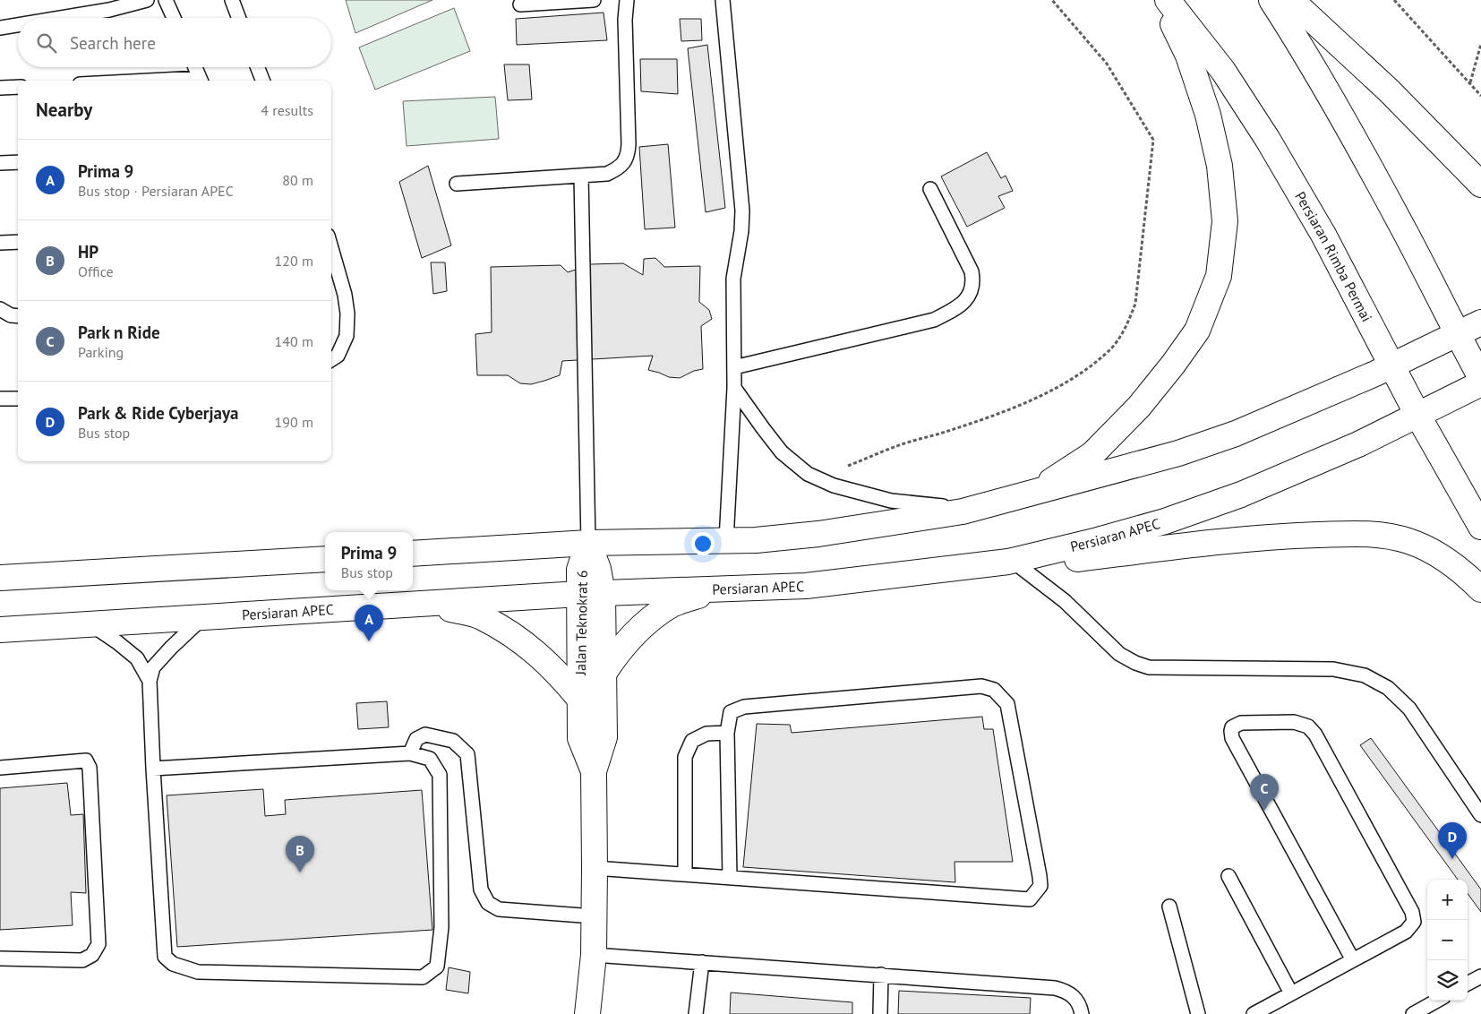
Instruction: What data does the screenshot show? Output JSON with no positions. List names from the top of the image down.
{
  "streets": {
    "main road": ["Persiaran Rimba Permai", "Persiaran APEC", "Jalan Teknokrat 6"]
  },
  "crossings": [
    ["Persiaran Rimba Permai", "Persiaran APEC"],
    ["Persiaran APEC", "Jalan Teknokrat 6"]
  ],
  "page": {
    "search": "Search here",
    "heading": ["Nearby", "4 results"],
    "list": [
      {
        "mark": "A",
        "name": "Prima 9",
        "note": "Bus stop · Persiaran APEC",
        "value": "80 m"
      },
      {
        "mark": "B",
        "name": "HP",
        "note": "Office",
        "value": "120 m"
      },
      {
        "mark": "C",
        "name": "Park n Ride",
        "note": "Parking",
        "value": "140 m"
      },
      {
        "mark": "D",
        "name": "Park & Ride Cyberjaya",
        "note": "Bus stop",
        "value": "190 m"
      }
    ],
    "popup": ["Prima 9", "Bus stop"],
    "pins": [
      "A",
      "C",
      "D",
      "B"
    ],
    "map_buttons": ["+", "−"]
  }
}
